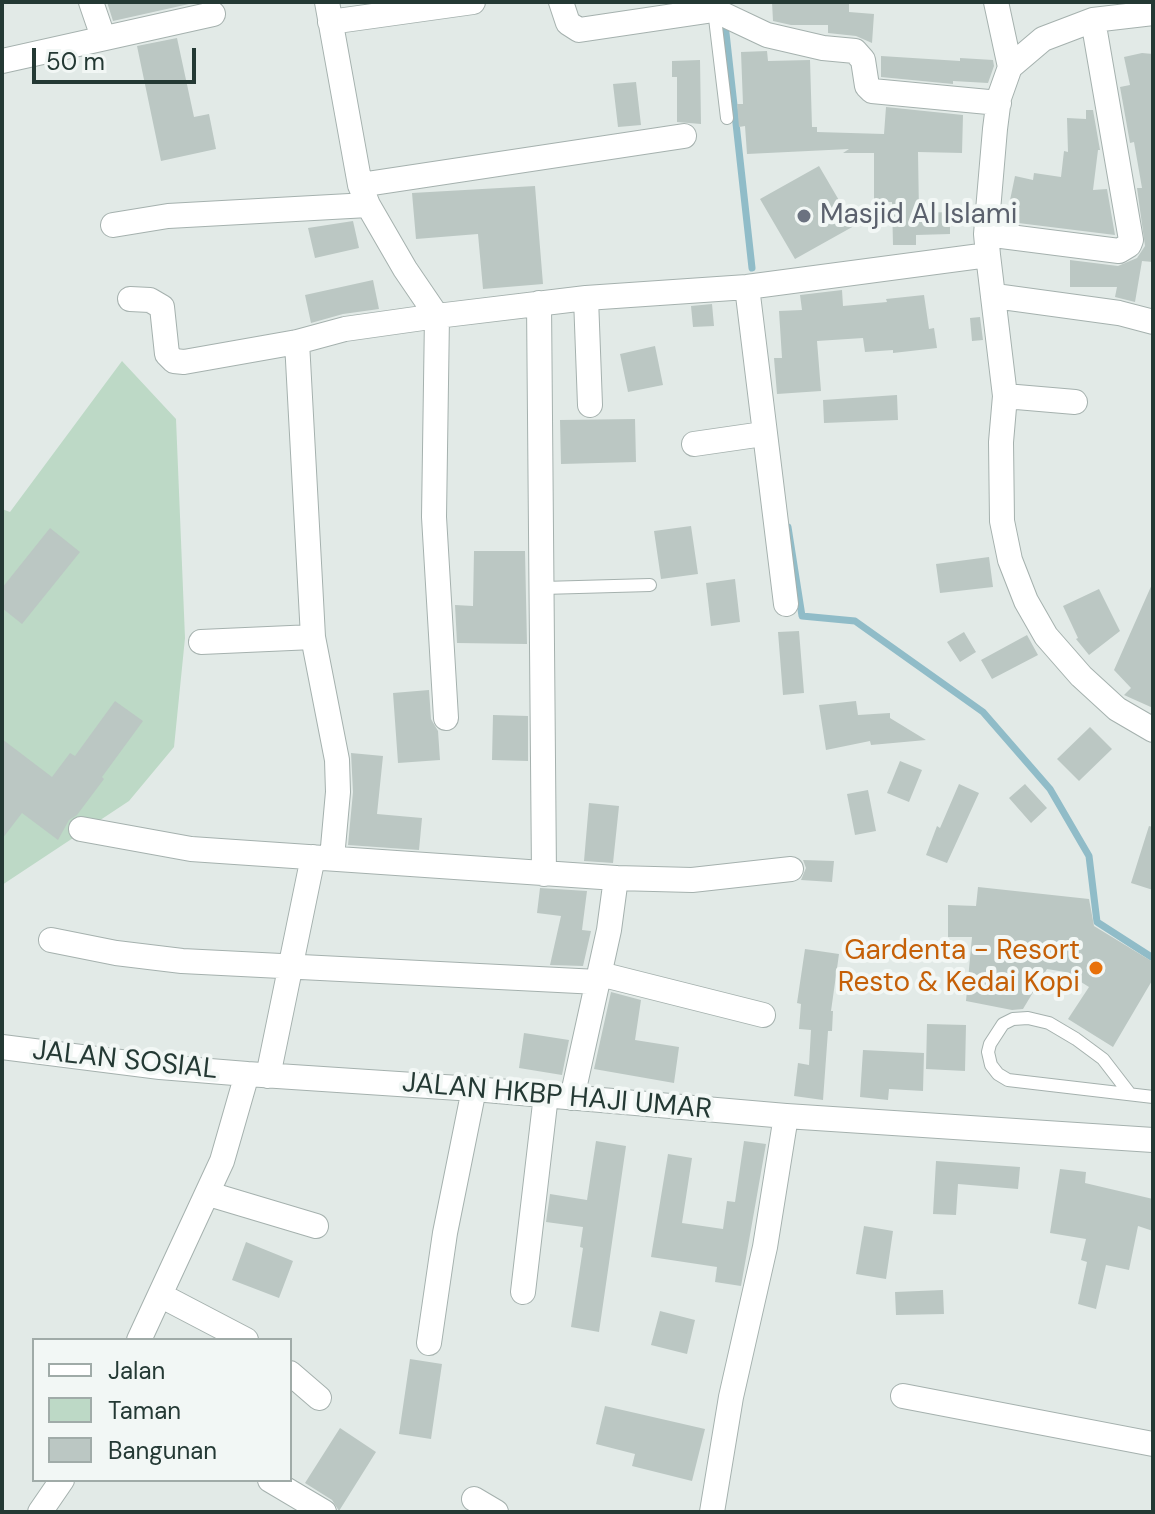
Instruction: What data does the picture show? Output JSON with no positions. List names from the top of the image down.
{
  "streets": {
    "street": ["JALAN SOSIAL", "JALAN HKBP HAJI UMAR"]
  },
  "crossings": [
    ["JALAN SOSIAL", "JALAN HKBP HAJI UMAR"]
  ],
  "places": ["Masjid Al Islami", "Gardenta - Resort Resto & Kedai Kopi"],
  "legend": ["Jalan", "Taman", "Bangunan"],
  "scale_bar": "50 m"
}
